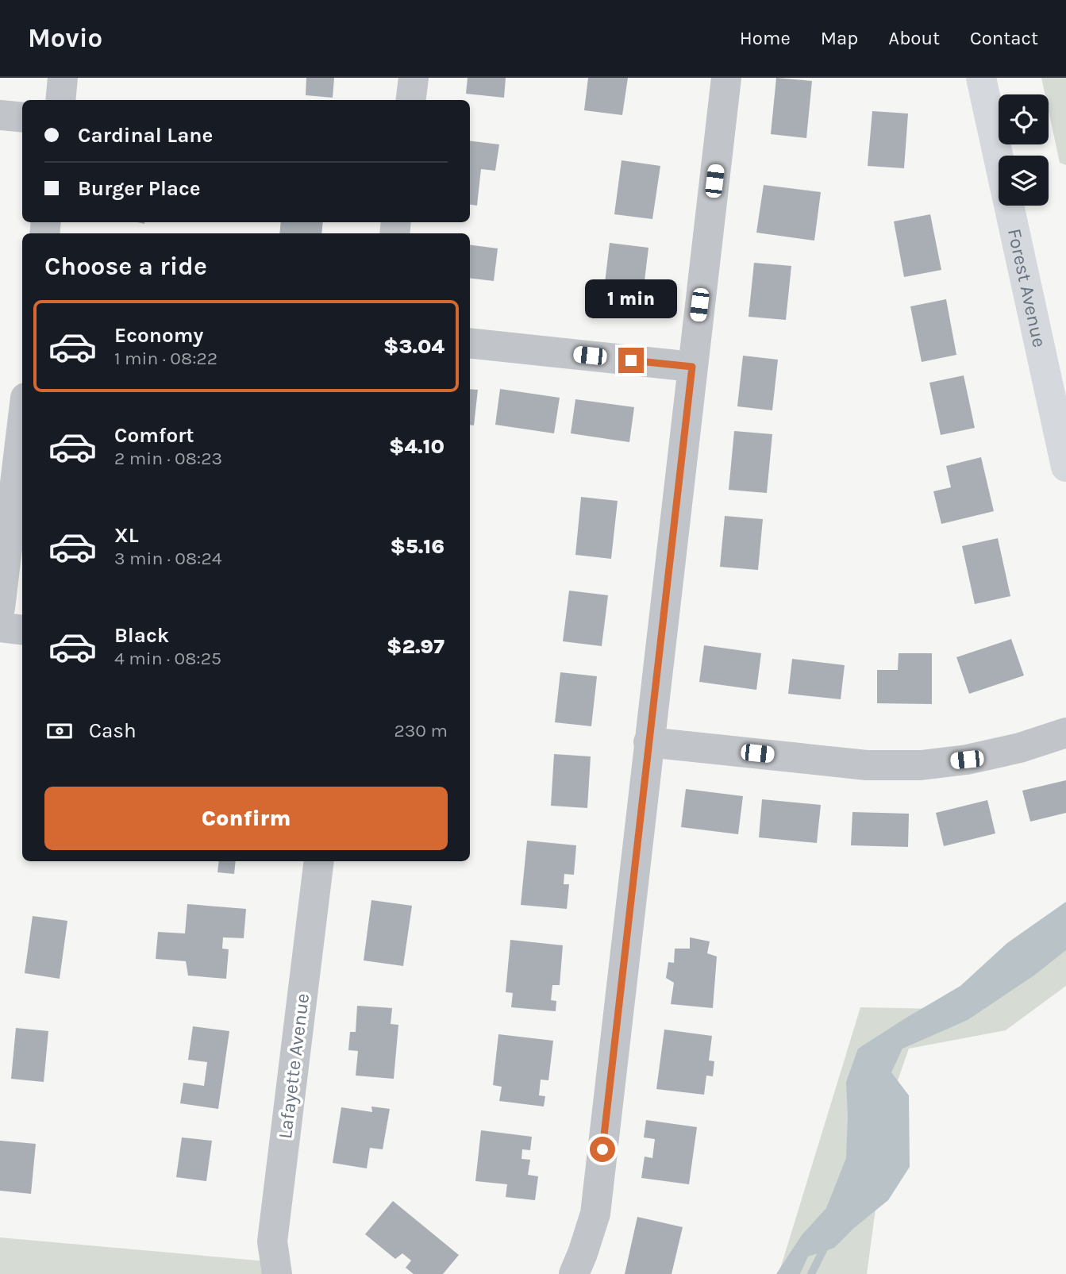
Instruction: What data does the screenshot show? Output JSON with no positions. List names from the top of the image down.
{
  "streets": {
    "main road": ["Forest Avenue"],
    "street": ["Lafayette Avenue"]
  },
  "page": {
    "header": "Movio",
    "nav": [
      "Home",
      "Map",
      "About",
      "Contact"
    ],
    "banner": ["Cardinal Lane", "Burger Place"],
    "heading": "Choose a ride",
    "bubble": "1 min",
    "list": [
      {
        "name": "Economy",
        "note": "1 min · 08:22",
        "value": "$3.04"
      },
      {
        "name": "Comfort",
        "note": "2 min · 08:23",
        "value": "$4.10"
      },
      {
        "name": "XL",
        "note": "3 min · 08:24",
        "value": "$5.16"
      },
      {
        "name": "Black",
        "note": "4 min · 08:25",
        "value": "$2.97"
      }
    ],
    "pay": ["Cash", "230 m"],
    "buttons": "Confirm"
  }
}
